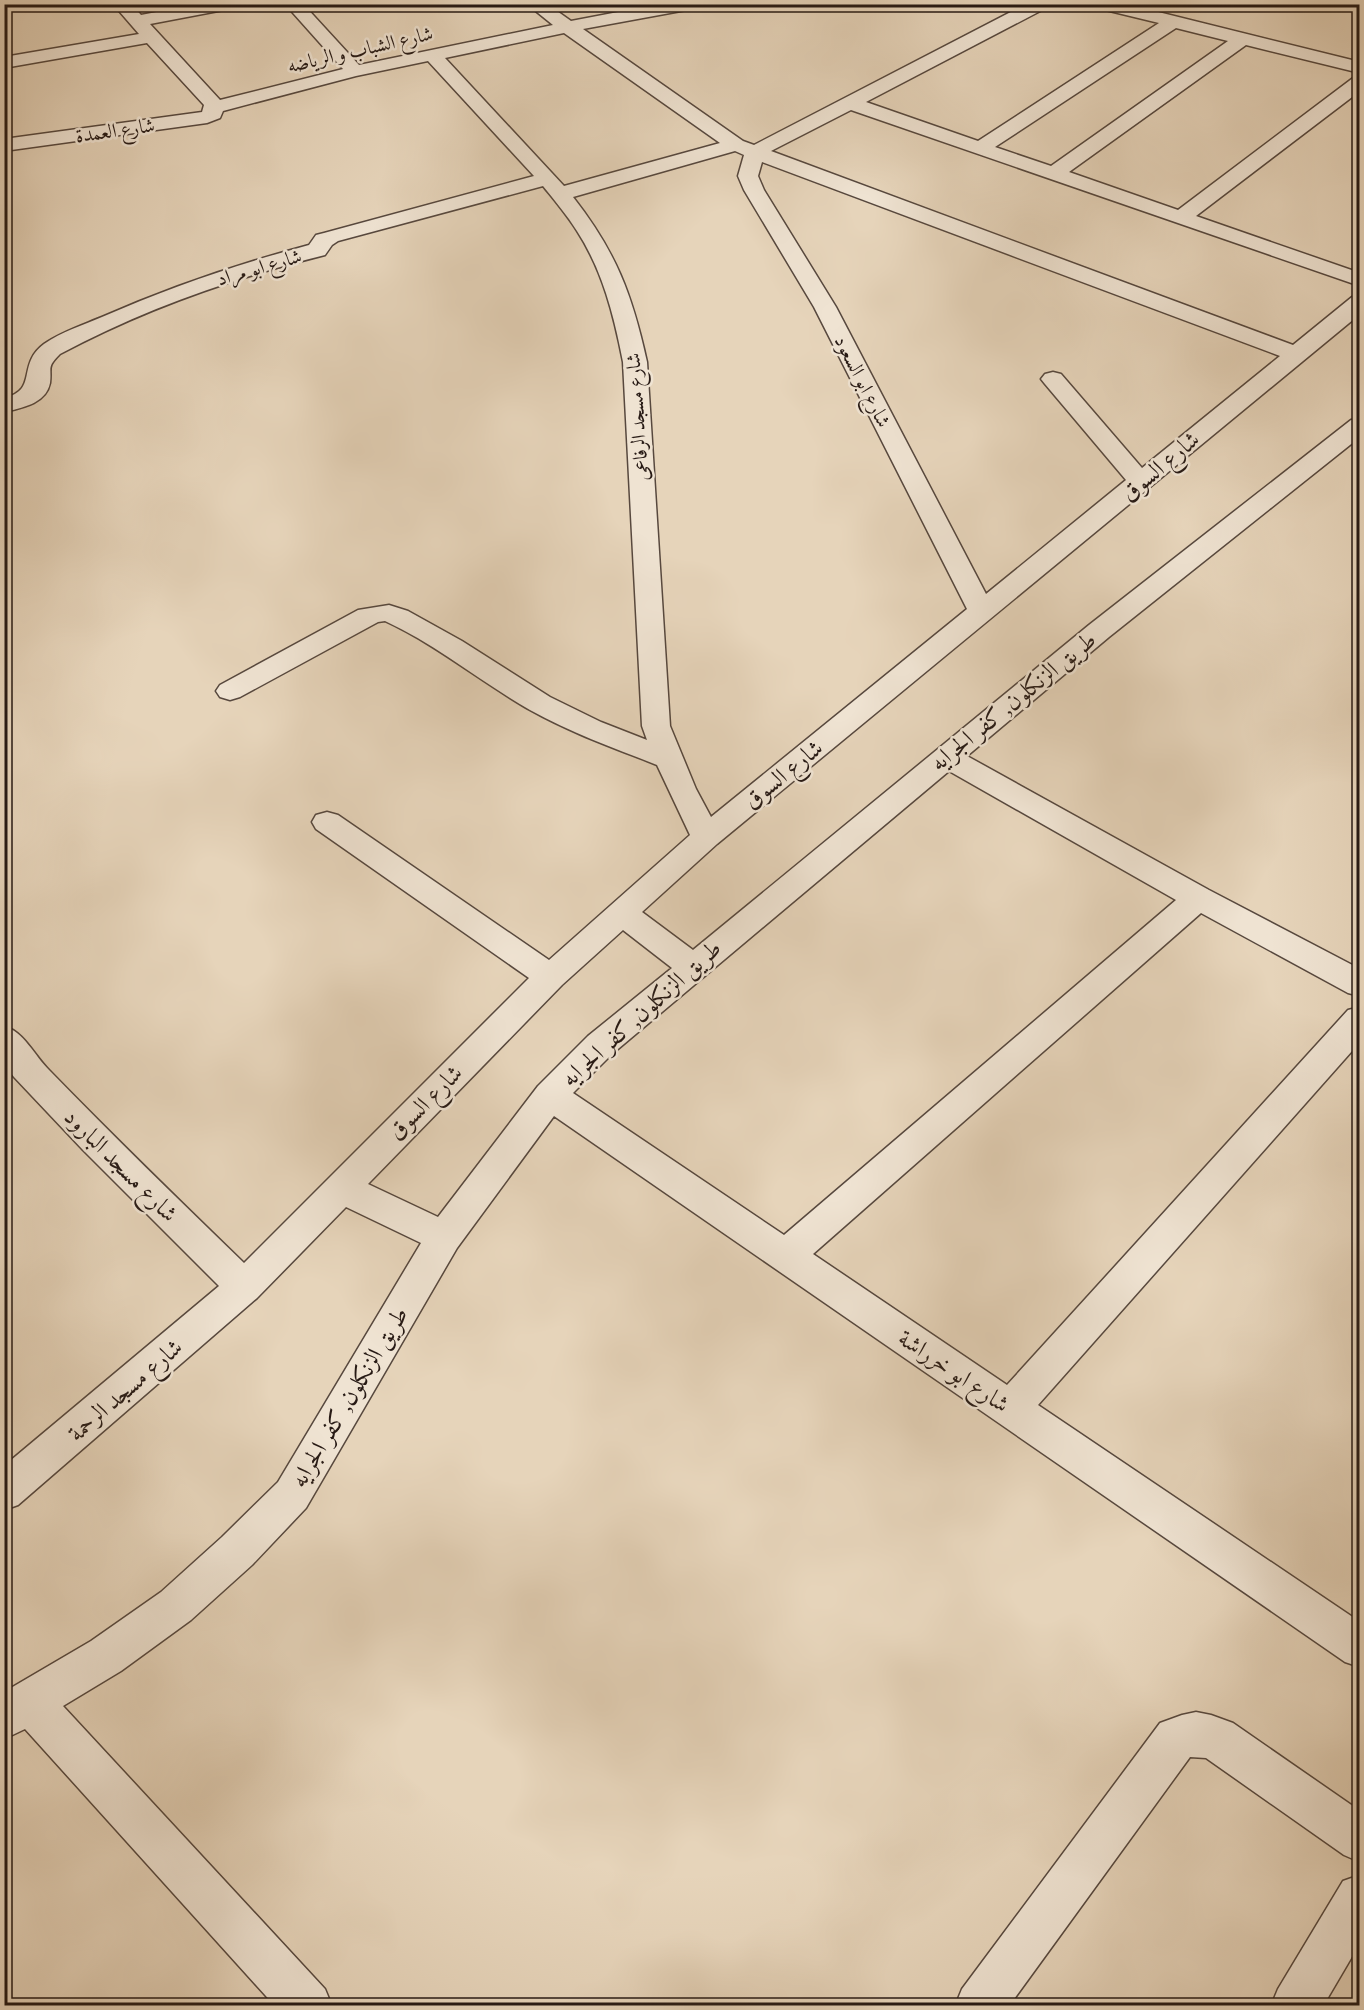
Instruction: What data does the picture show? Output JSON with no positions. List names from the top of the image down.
{
  "streets": {
    "street": [
      "شارع الشباب و الرياضه",
      "شارع العمدة",
      "شارع ابو مراد",
      "شارع ابو السعود",
      "شارع مسجد الرفاعى",
      "شارع السوق",
      "طريق الزنكلون, كفر الجرايه",
      "شارع مسجد البارود",
      "شارع ابو خرراشة",
      "شارع مسجد الرحمة"
    ]
  },
  "crossings": [
    ["شارع الشباب و الرياضه", "شارع العمدة"],
    ["شارع الشباب و الرياضه", "شارع مسجد الرفاعى"],
    ["شارع ابو مراد", "شارع مسجد الرفاعى"],
    ["شارع ابو السعود", "شارع السوق"],
    ["شارع مسجد الرفاعى", "شارع السوق"],
    ["شارع السوق", "شارع مسجد البارود"],
    ["شارع السوق", "شارع مسجد الرحمة"],
    ["طريق الزنكلون, كفر الجرايه", "شارع ابو خرراشة"],
    ["شارع مسجد البارود", "شارع مسجد الرحمة"]
  ]
}
